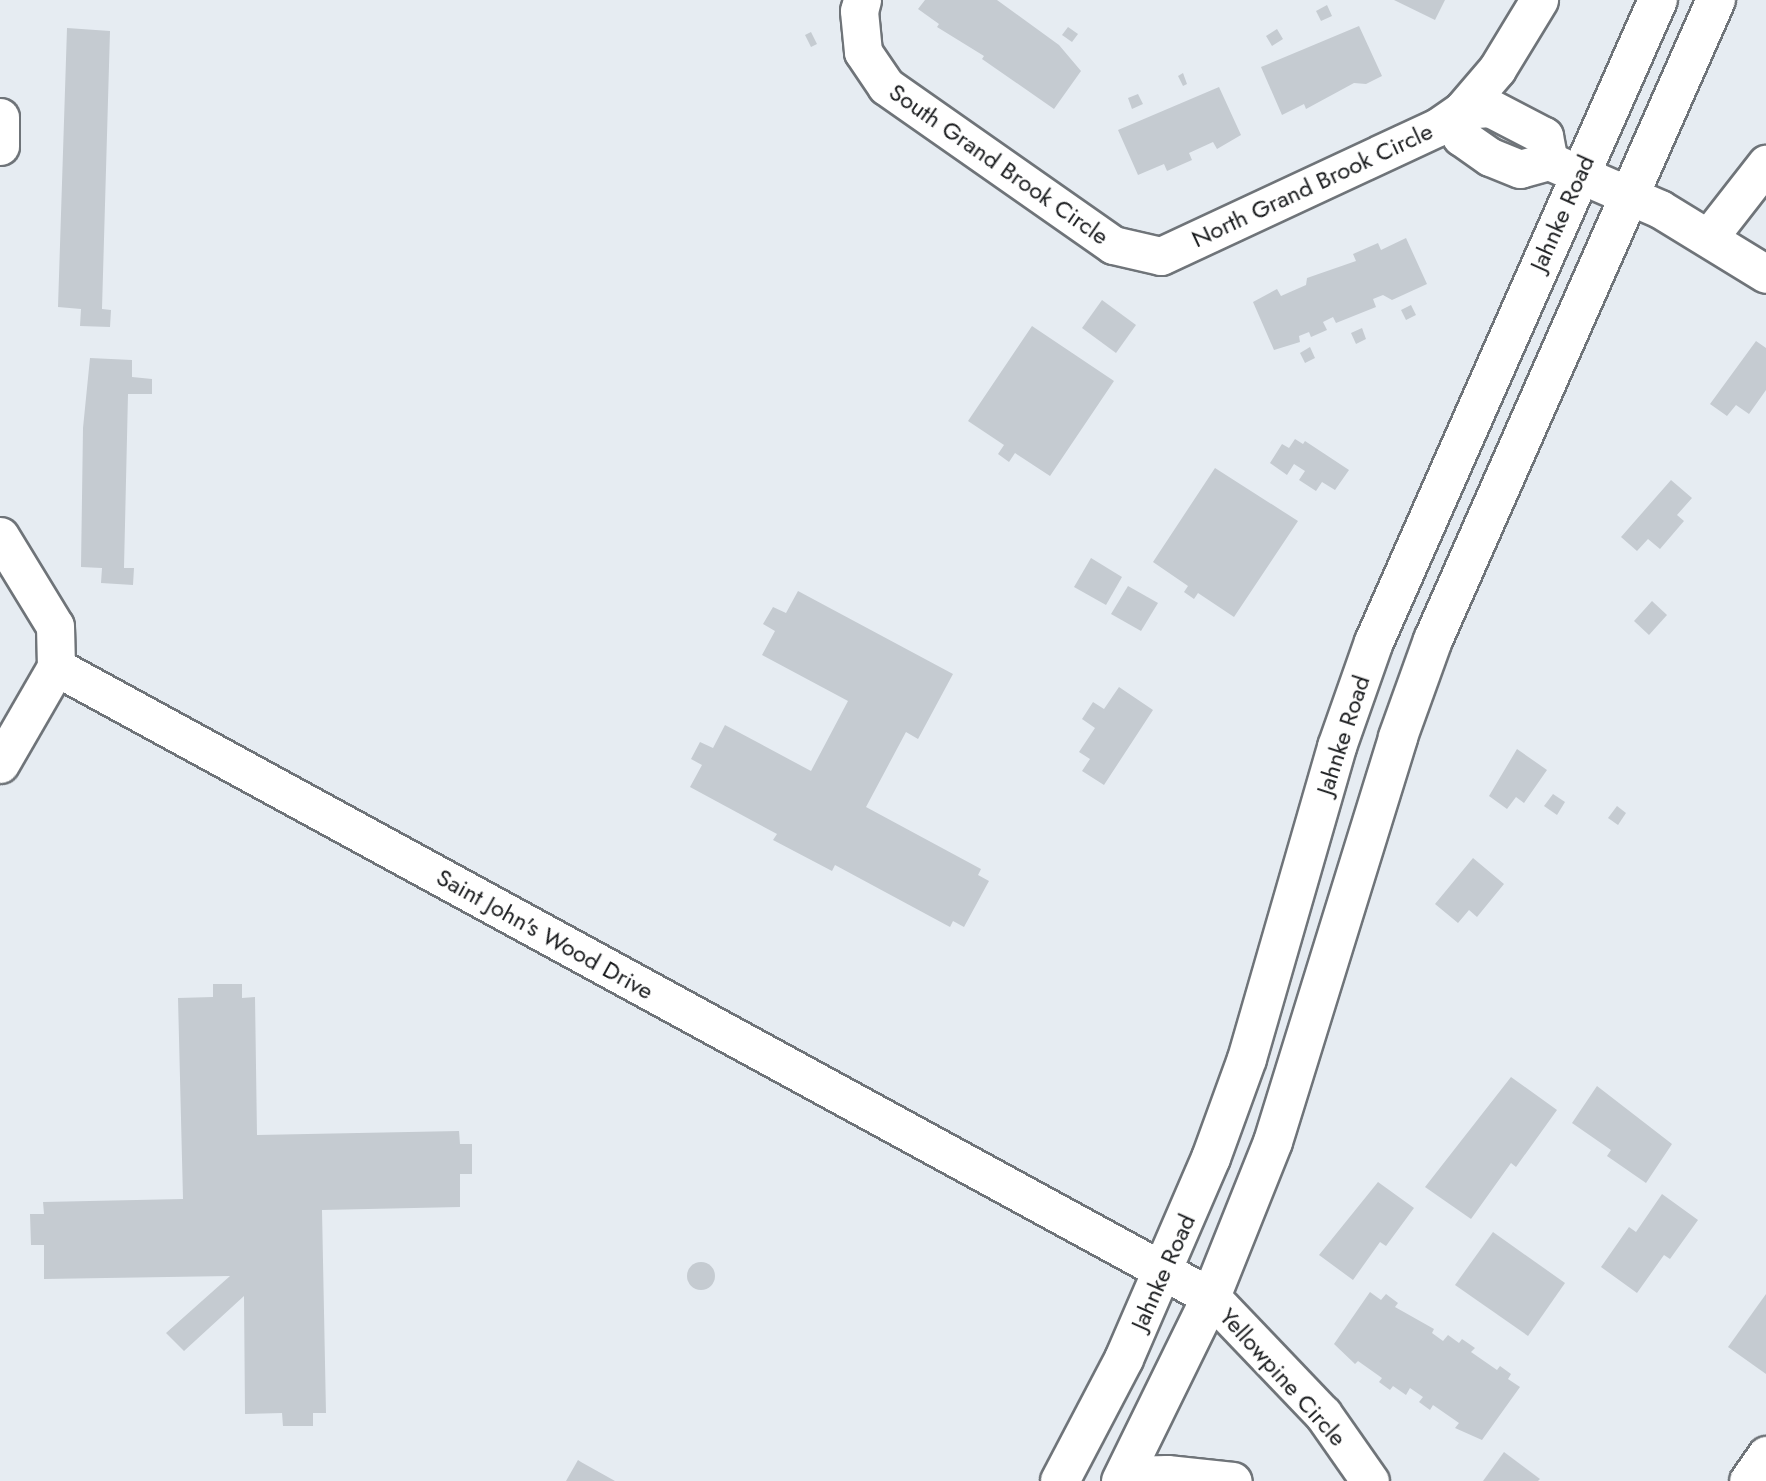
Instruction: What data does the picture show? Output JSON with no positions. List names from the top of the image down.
{
  "streets": {
    "main road": ["Jahnke Road"],
    "street": [
      "South Grand Brook Circle",
      "North Grand Brook Circle",
      "Saint John's Wood Drive",
      "Yellowpine Circle"
    ]
  },
  "crossings": [
    ["South Grand Brook Circle", "North Grand Brook Circle"],
    ["North Grand Brook Circle", "Jahnke Road"],
    ["Jahnke Road", "Saint John's Wood Drive"],
    ["Jahnke Road", "Yellowpine Circle"],
    ["Saint John's Wood Drive", "Yellowpine Circle"]
  ]
}
